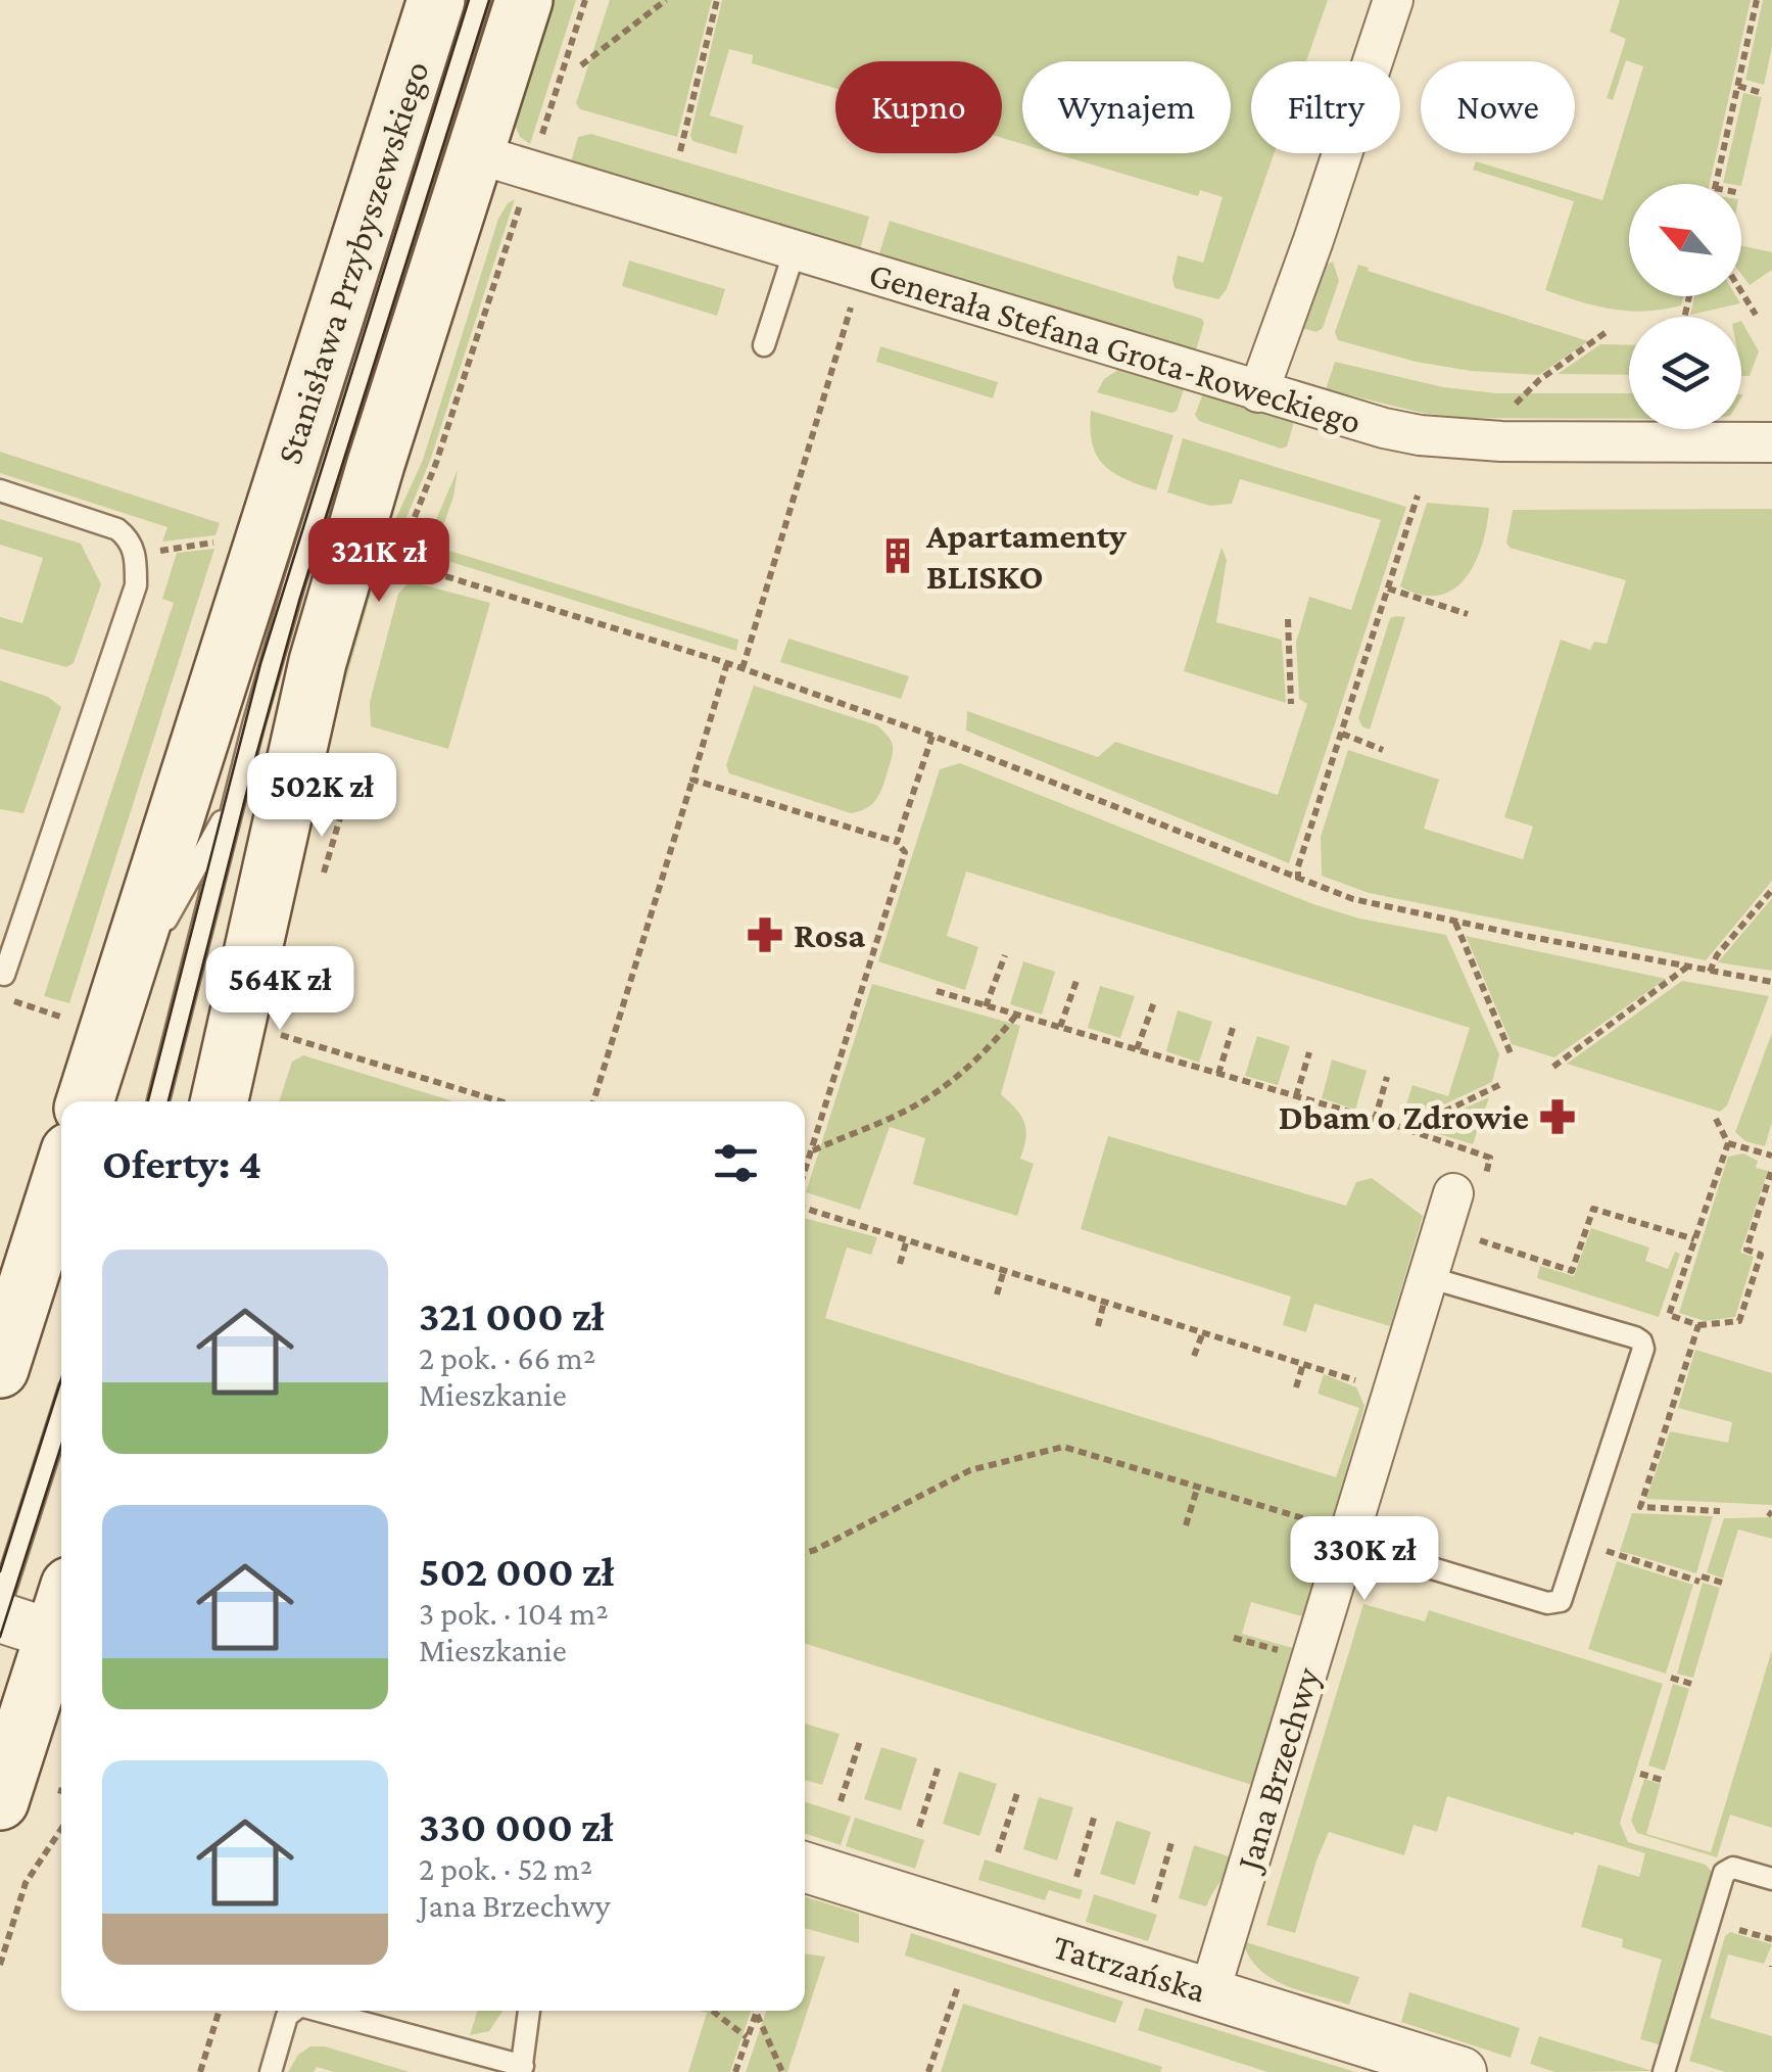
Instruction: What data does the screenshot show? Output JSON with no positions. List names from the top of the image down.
{
  "streets": {
    "main road": ["Stanisława Przybyszewskiego"],
    "street": ["Generała Stefana Grota-Roweckiego", "Jana Brzechwy", "Tatrzańska"]
  },
  "crossings": [
    ["Jana Brzechwy", "Tatrzańska"]
  ],
  "places": {
    "building": ["Apartamenty BLISKO"],
    "pharmacy": ["Rosa", "Dbam o Zdrowie"]
  },
  "north": "top left",
  "page": {
    "chip": [
      "Kupno",
      "Wynajem",
      "Filtry",
      "Nowe"
    ],
    "price": [
      "321K zł",
      "502K zł",
      "564K zł",
      "330K zł"
    ],
    "heading": "Oferty: 4",
    "list": [
      {
        "name": "321 000 zł",
        "note": "2 pok. · 66 m² · Mieszkanie"
      },
      {
        "name": "502 000 zł",
        "note": "3 pok. · 104 m² · Mieszkanie"
      },
      {
        "name": "330 000 zł",
        "note": "2 pok. · 52 m² · Jana Brzechwy"
      }
    ]
  }
}
